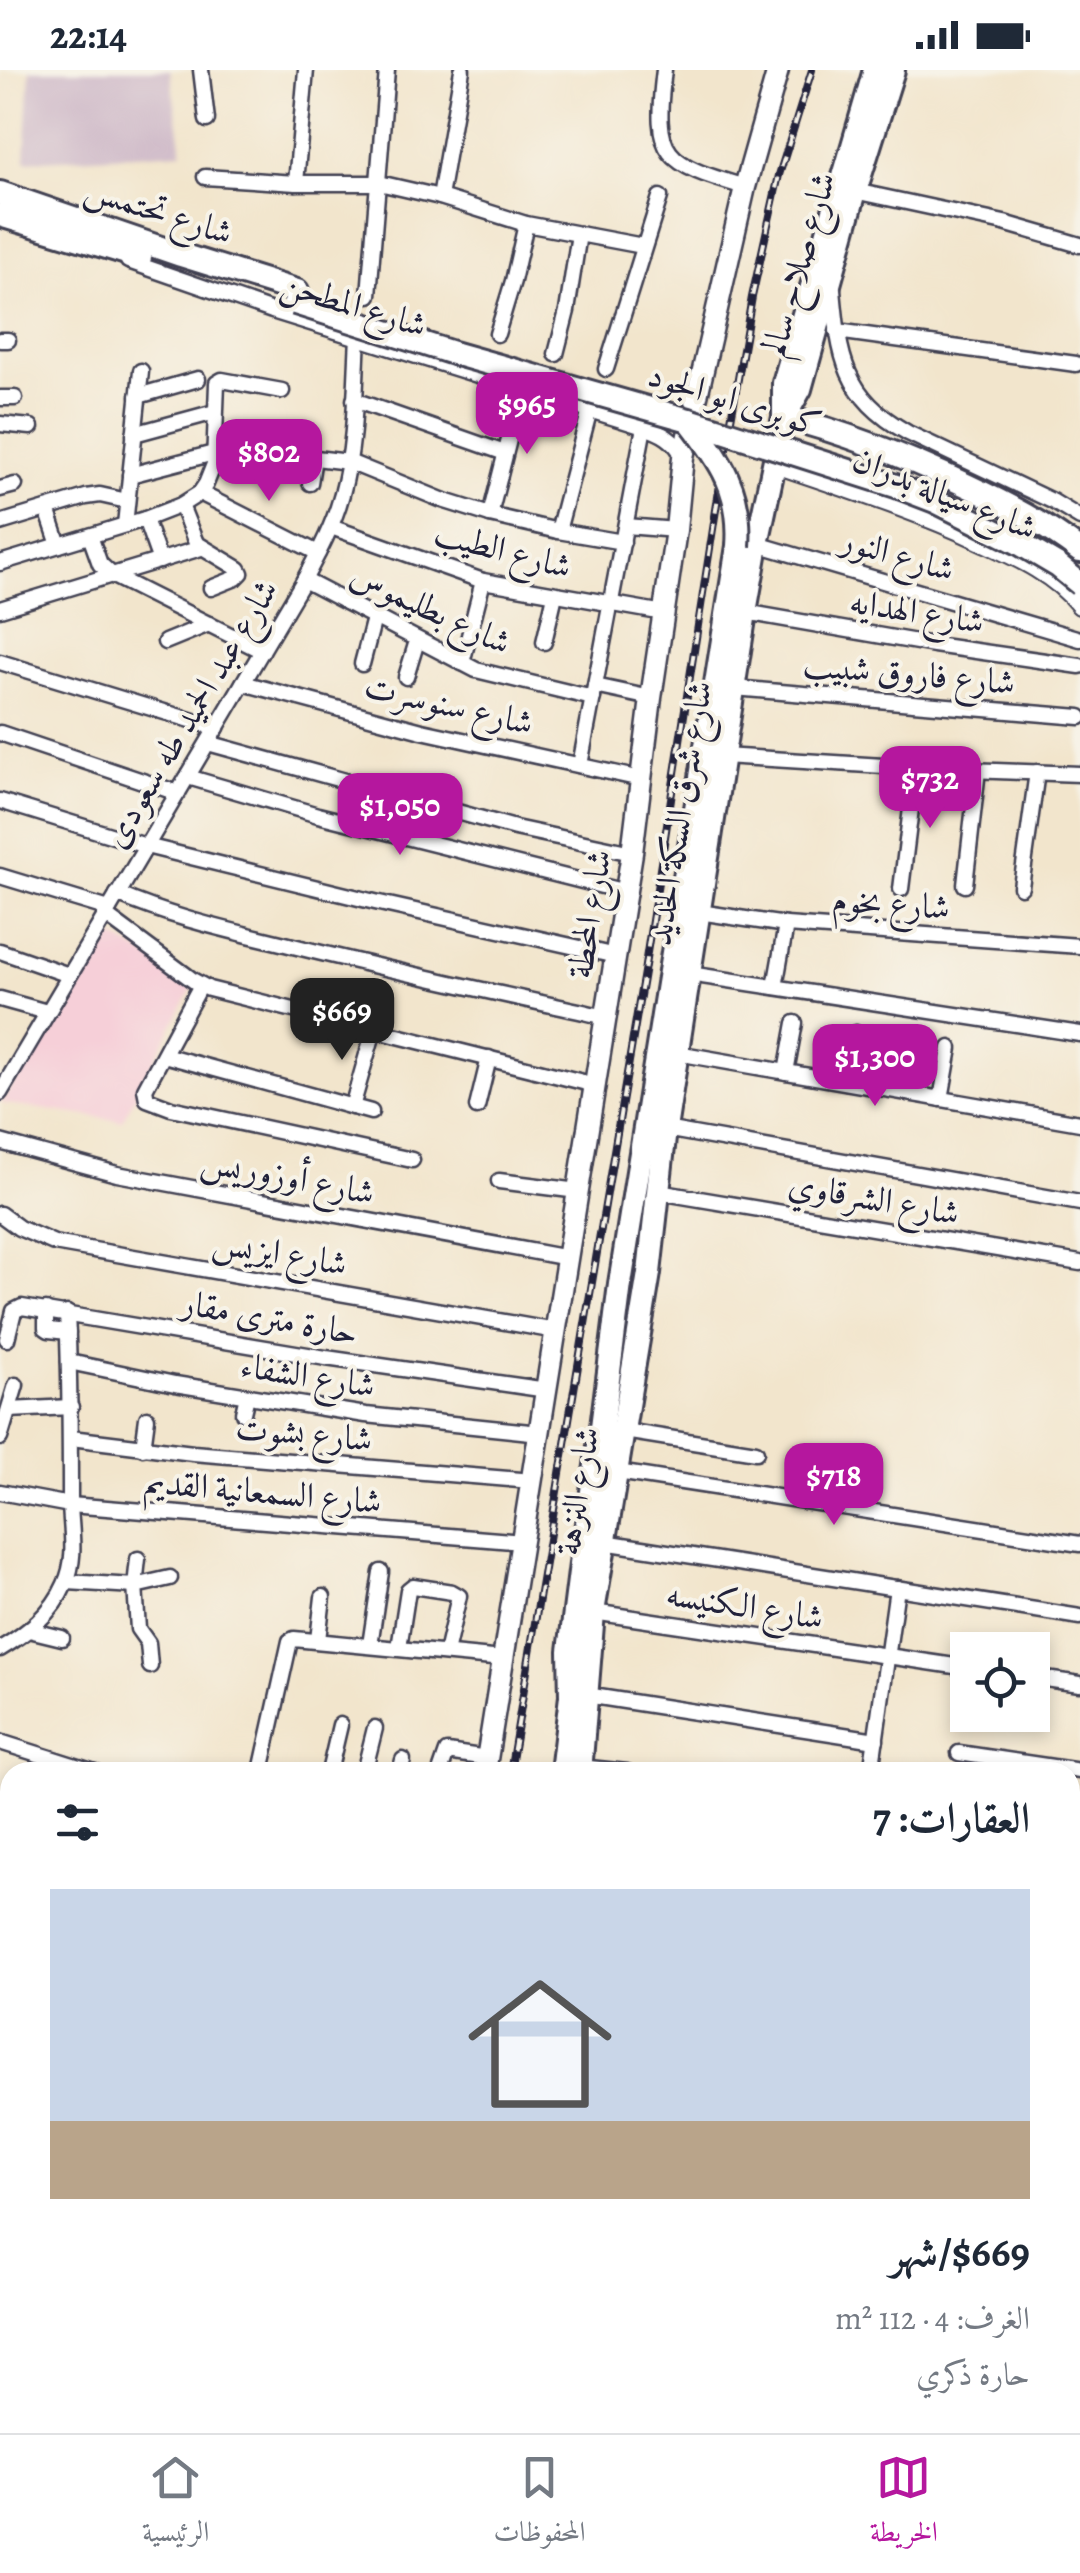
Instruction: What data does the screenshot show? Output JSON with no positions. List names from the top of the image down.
{
  "streets": {
    "main road": [
      "شارع تحتمس",
      "شارع صلاح سالم",
      "كوبرى ابو الجود",
      "شارع سيالة بدران",
      "شارع شرق السكة الحديد",
      "شارع المحطة",
      "شارع النزهة"
    ],
    "street": [
      "شارع المطحن",
      "شارع الطيب",
      "شارع النور",
      "شارع بطليموس",
      "شارع الهدايه",
      "شارع فاروق شبيب",
      "شارع سنوسرت",
      "شارع عبد الحميد طه سعودى",
      "شارع بخوم",
      "شارع أوزوريس",
      "شارع الشرقاوي",
      "شارع ايزيس",
      "حارة مترى مقار",
      "شارع الشفاء",
      "شارع بشوت",
      "شارع السمعانية القديم",
      "شارع الكنيسه"
    ]
  },
  "crossings": [
    ["شارع تحتمس", "شارع المطحن"],
    ["شارع تحتمس", "كوبرى ابو الجود"],
    ["شارع صلاح سالم", "شارع سيالة بدران"],
    ["شارع صلاح سالم", "شارع شرق السكة الحديد"],
    ["شارع المطحن", "شارع عبد الحميد طه سعودى"],
    ["شارع المطحن", "شارع المحطة"],
    ["شارع سيالة بدران", "شارع شرق السكة الحديد"],
    ["شارع الطيب", "شارع عبد الحميد طه سعودى"],
    ["شارع الطيب", "شارع المحطة"],
    ["شارع النور", "شارع شرق السكة الحديد"],
    ["شارع النور", "شارع النزهة"],
    ["شارع بطليموس", "شارع عبد الحميد طه سعودى"],
    ["شارع بطليموس", "شارع المحطة"],
    ["شارع الهدايه", "شارع شرق السكة الحديد"],
    ["شارع فاروق شبيب", "شارع شرق السكة الحديد"],
    ["شارع سنوسرت", "شارع عبد الحميد طه سعودى"],
    ["شارع سنوسرت", "شارع المحطة"],
    ["شارع شرق السكة الحديد", "شارع بخوم"],
    ["شارع شرق السكة الحديد", "شارع الشرقاوي"],
    ["شارع شرق السكة الحديد", "شارع النزهة"],
    ["شارع المحطة", "شارع أوزوريس"],
    ["شارع المحطة", "شارع ايزيس"],
    ["شارع المحطة", "حارة مترى مقار"],
    ["شارع المحطة", "شارع الشفاء"],
    ["شارع المحطة", "شارع بشوت"],
    ["شارع المحطة", "شارع السمعانية القديم"],
    ["شارع النزهة", "شارع الكنيسه"]
  ],
  "page": {
    "status": "22:14",
    "price": [
      "$965",
      "$802",
      "$732",
      "$1,050",
      "$669",
      "$1,300",
      "$718"
    ],
    "heading": "العقارات: 7",
    "list": [
      {
        "name": "$669/شهر",
        "note": "الغرف: 4 · 112 m² · حارة ذكري"
      }
    ],
    "tabs": ["الخريطة", "المحفوظات", "الرئيسية"]
  }
}
